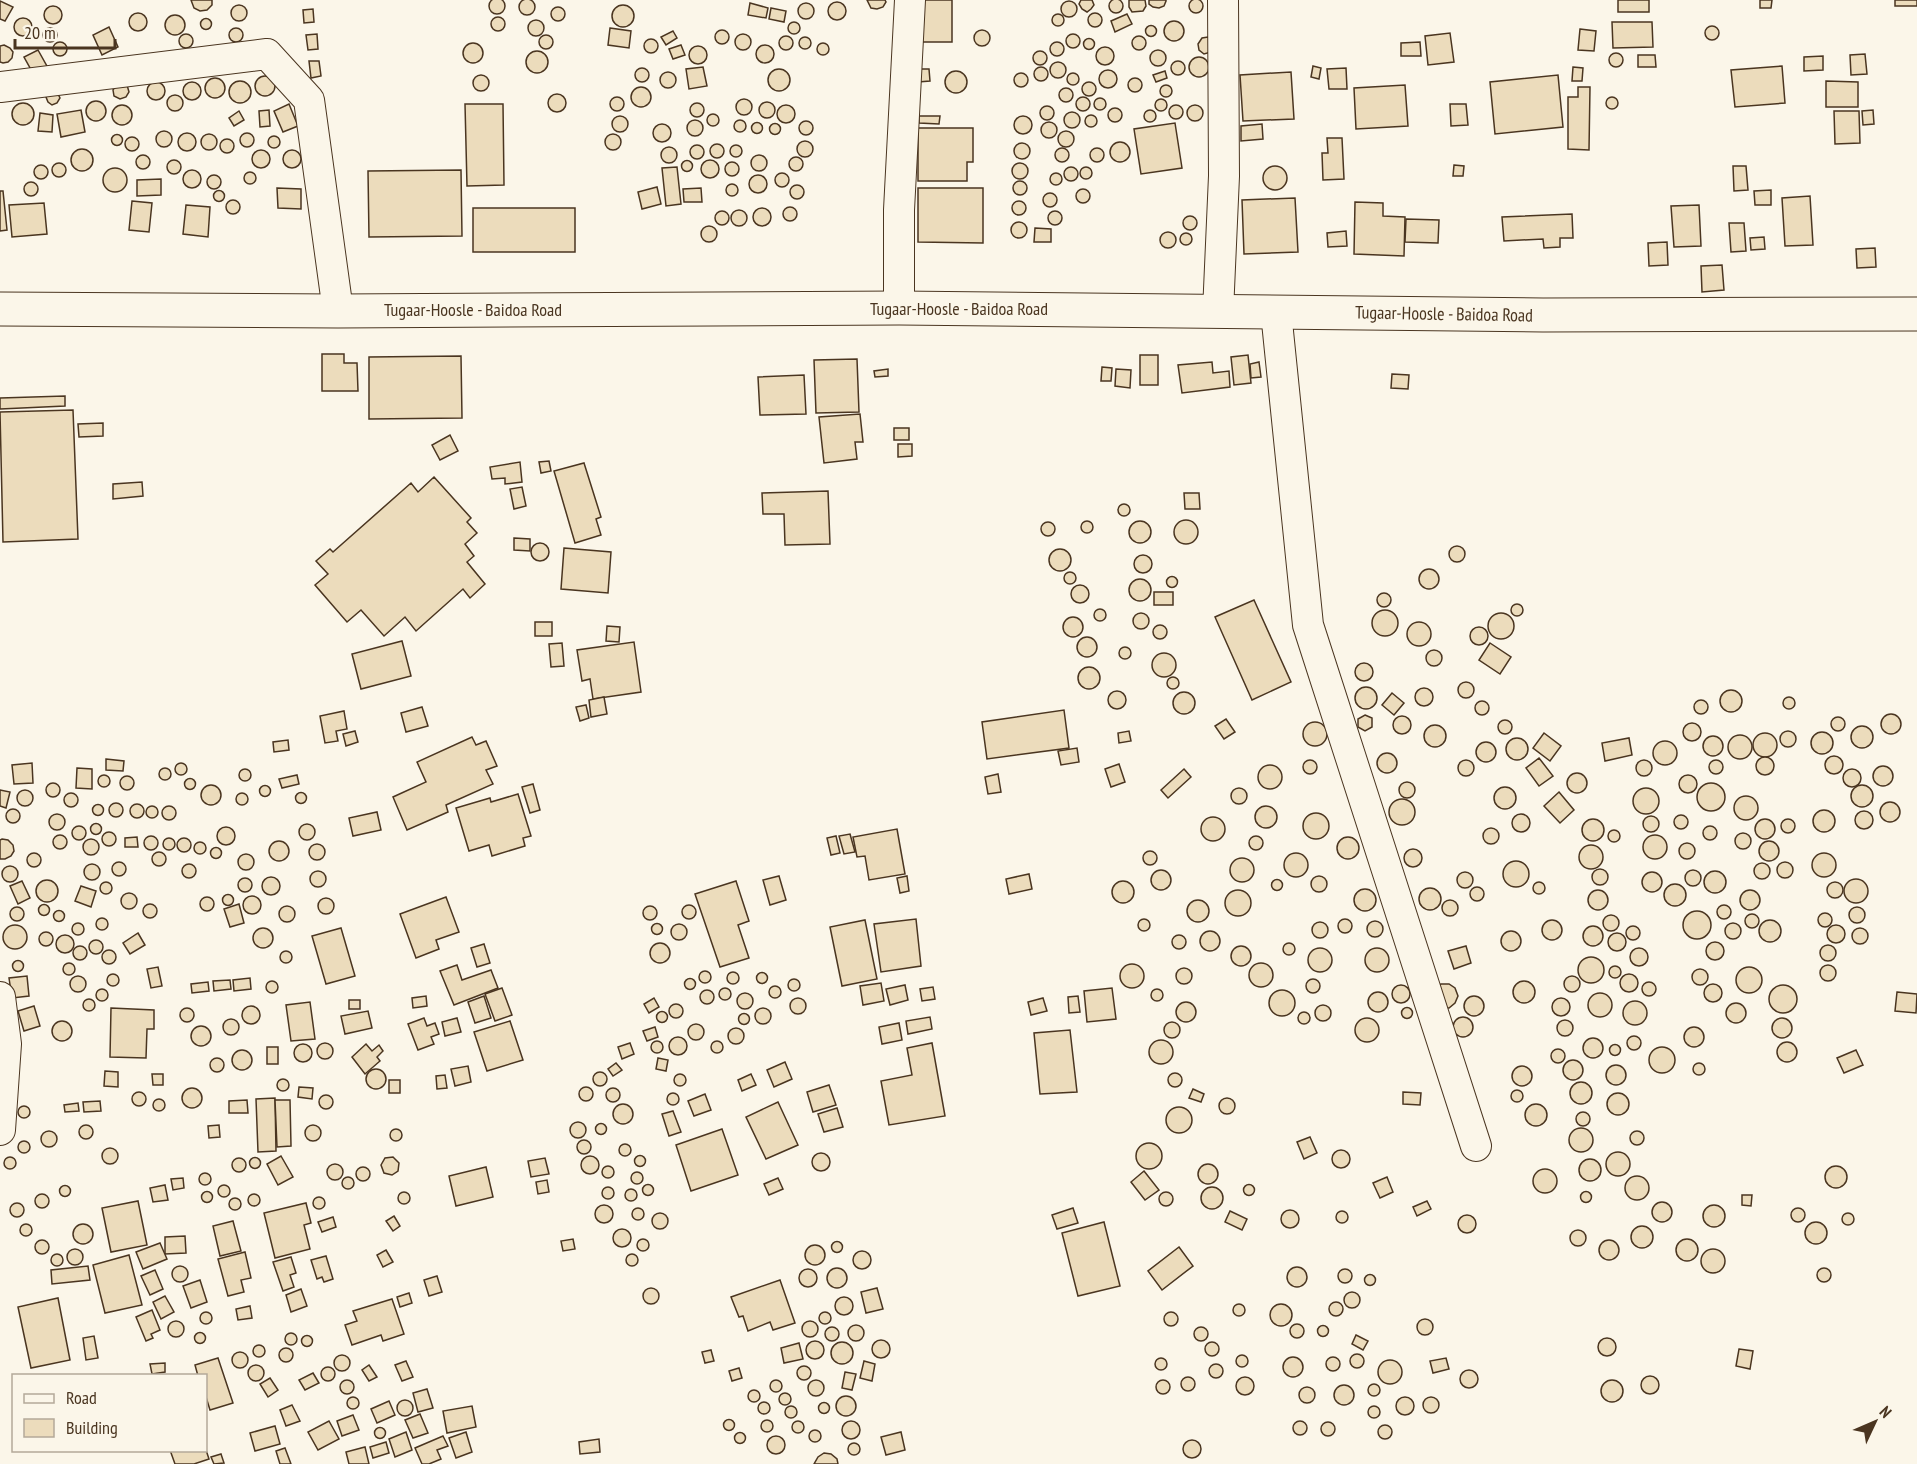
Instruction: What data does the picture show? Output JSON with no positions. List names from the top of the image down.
{
  "streets": {
    "main road": ["Tugaar-Hoosle - Baidoa Road"]
  },
  "legend": ["Road", "Building"],
  "scale_bar": "20 m",
  "north": "top right"
}
